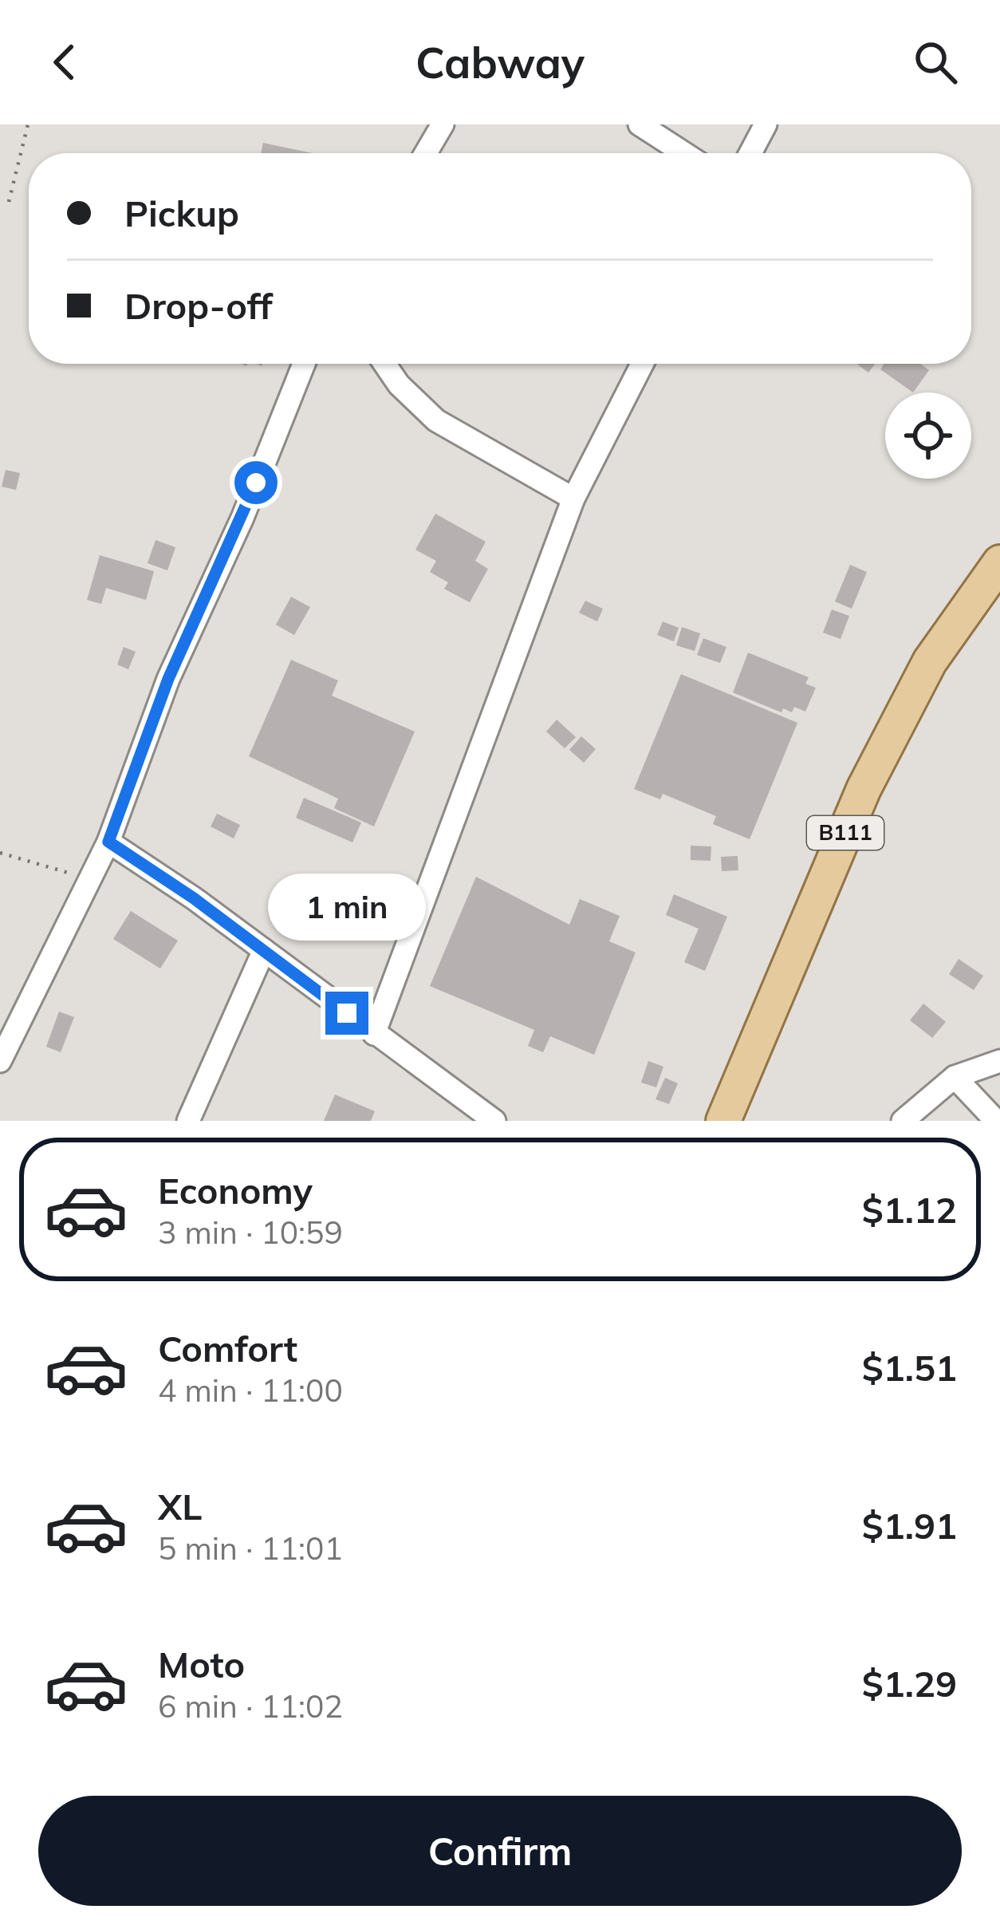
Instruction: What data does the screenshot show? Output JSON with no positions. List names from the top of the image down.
{
  "streets": {
    "main road": ["B111"]
  },
  "page": {
    "header": "Cabway",
    "banner": ["Pickup", "Drop-off"],
    "bubble": "1 min",
    "list": [
      {
        "name": "Economy",
        "note": "3 min · 10:59",
        "value": "$1.12"
      },
      {
        "name": "Comfort",
        "note": "4 min · 11:00",
        "value": "$1.51"
      },
      {
        "name": "XL",
        "note": "5 min · 11:01",
        "value": "$1.91"
      },
      {
        "name": "Moto",
        "note": "6 min · 11:02",
        "value": "$1.29"
      }
    ],
    "buttons": "Confirm"
  }
}
